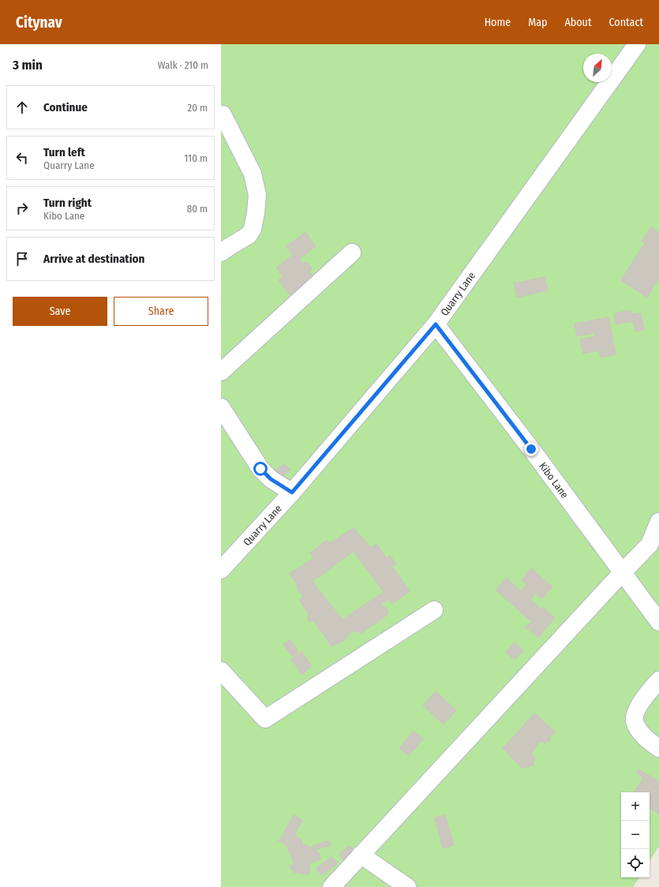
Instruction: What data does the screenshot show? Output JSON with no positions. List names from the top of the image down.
{
  "streets": {
    "street": ["Quarry Lane", "Kibo Lane"]
  },
  "crossings": [
    ["Quarry Lane", "Kibo Lane"]
  ],
  "north": "top right",
  "page": {
    "header": "Citynav",
    "nav": [
      "Home",
      "Map",
      "About",
      "Contact"
    ],
    "heading": ["3 min", "Walk · 210 m"],
    "list": [
      ["Continue", "20 m"],
      ["Turn left", "Quarry Lane", "110 m"],
      ["Turn right", "Kibo Lane", "80 m"],
      "Arrive at destination"
    ],
    "buttons": ["Save", "Share"],
    "map_buttons": ["+", "−"]
  }
}
